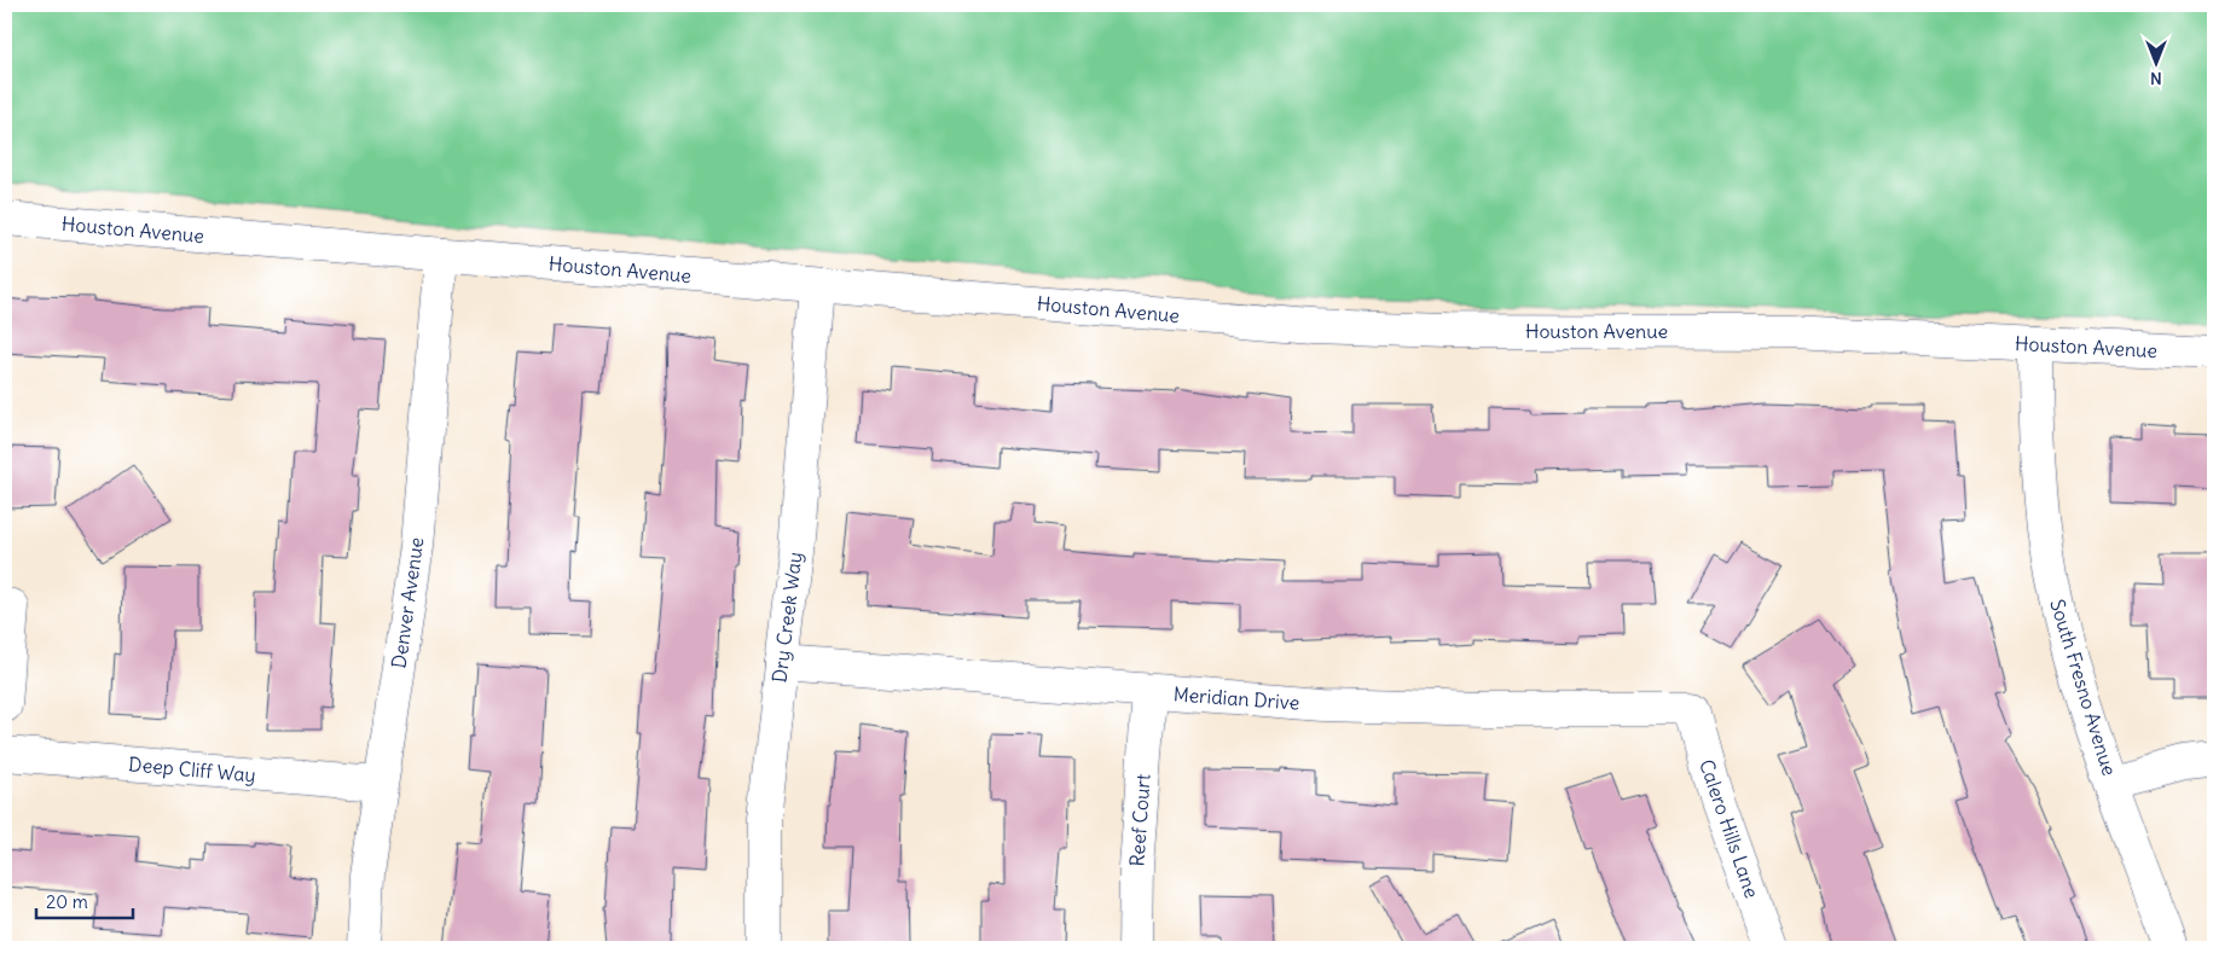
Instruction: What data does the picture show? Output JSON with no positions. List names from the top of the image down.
{
  "streets": {
    "street": [
      "Houston Avenue",
      "Denver Avenue",
      "Dry Creek Way",
      "South Fresno Avenue",
      "Meridian Drive",
      "Deep Cliff Way",
      "Reef Court",
      "Calero Hills Lane"
    ]
  },
  "crossings": [
    ["Houston Avenue", "Denver Avenue"],
    ["Houston Avenue", "Dry Creek Way"],
    ["Houston Avenue", "South Fresno Avenue"],
    ["Denver Avenue", "Deep Cliff Way"],
    ["Dry Creek Way", "Meridian Drive"],
    ["Meridian Drive", "Reef Court"],
    ["Meridian Drive", "Calero Hills Lane"]
  ],
  "scale_bar": "20 m",
  "north": "bottom"
}
